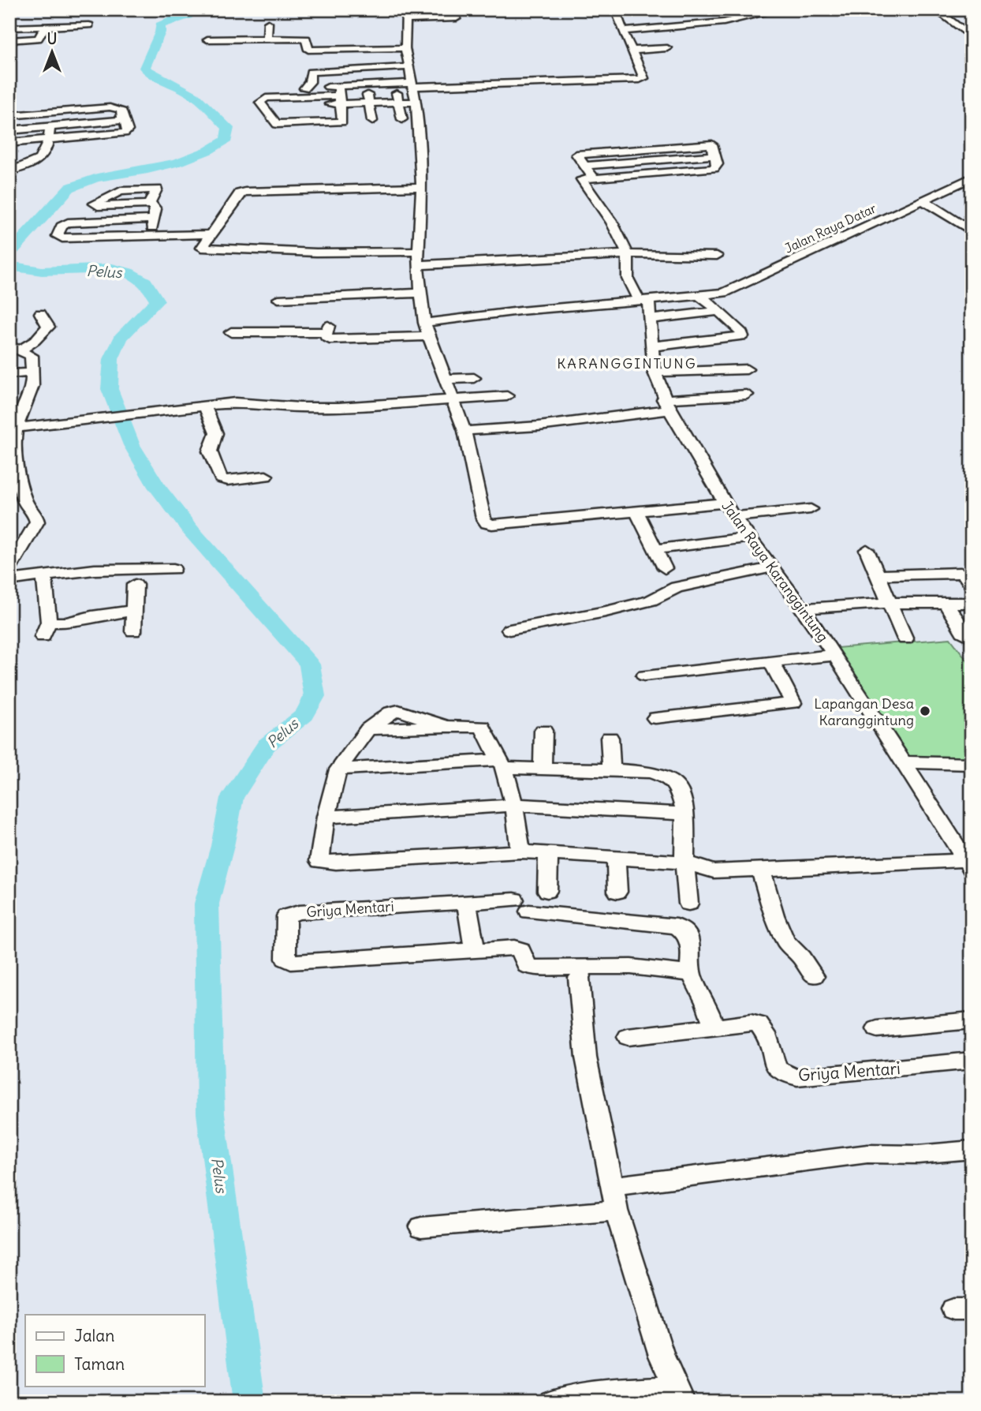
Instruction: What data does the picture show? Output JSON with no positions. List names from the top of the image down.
{
  "streets": {
    "street": ["Jalan Raya Datar", "Jalan Raya Karanggintung", "Griya Mentari"]
  },
  "districts": ["KARANGGINTUNG"],
  "water": ["Pelus"],
  "places": ["Lapangan Desa Karanggintung"],
  "legend": ["Jalan", "Taman"],
  "north": "top"
}
